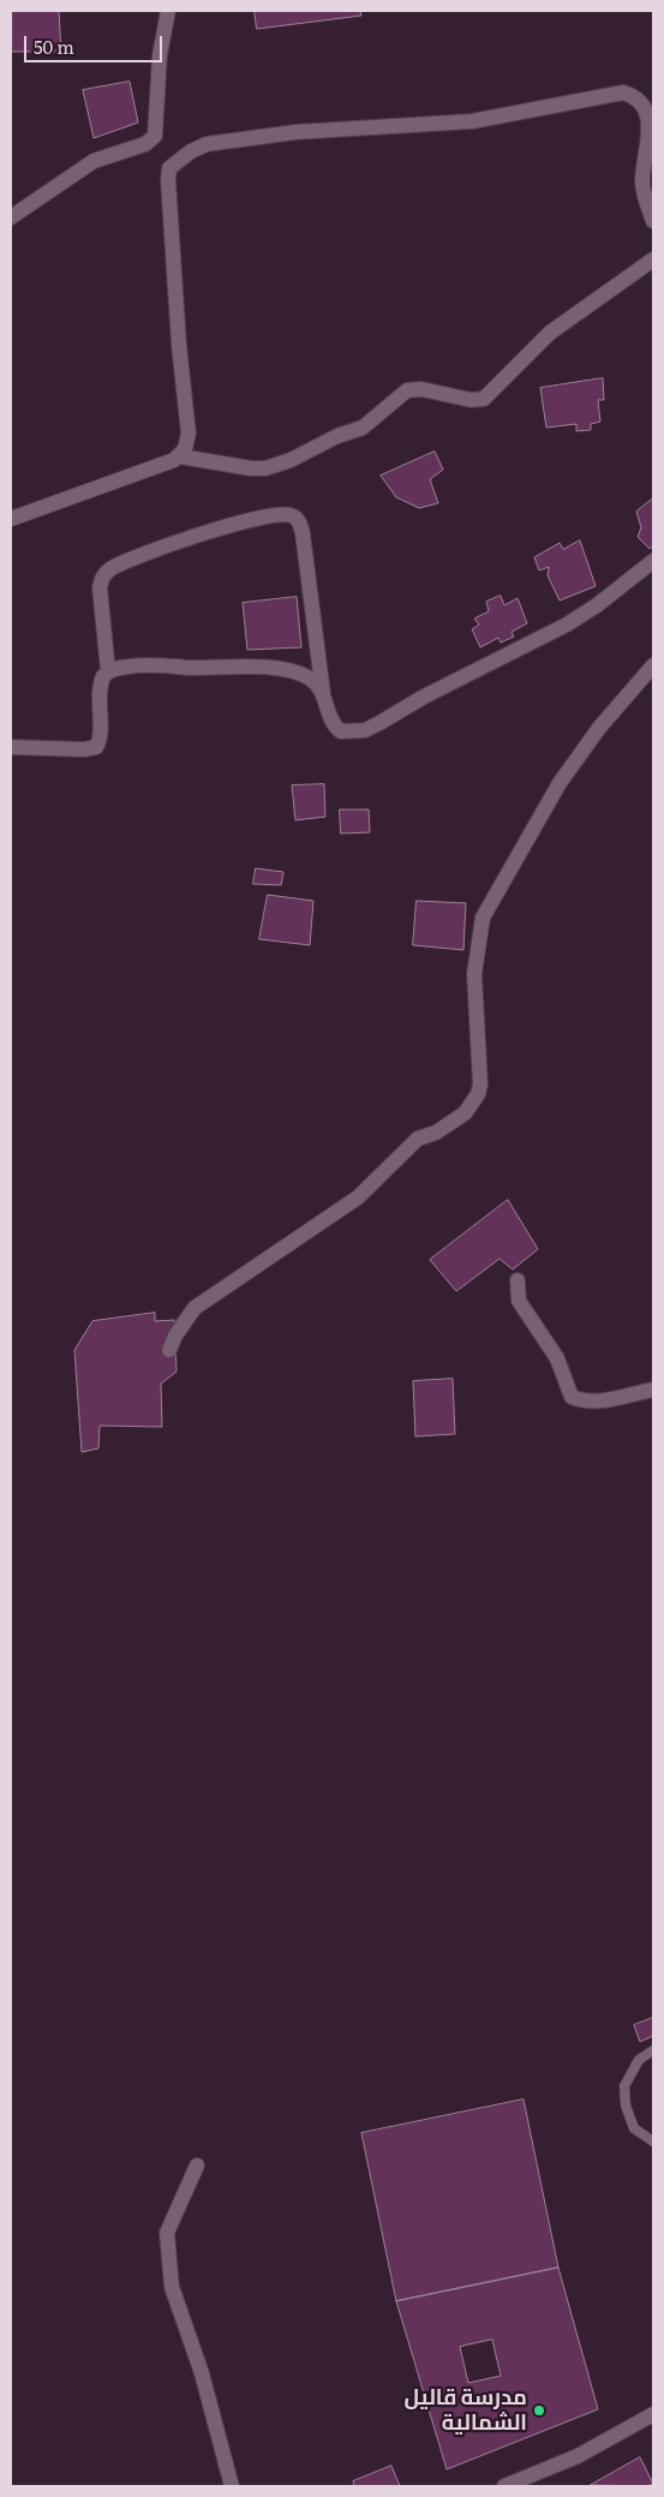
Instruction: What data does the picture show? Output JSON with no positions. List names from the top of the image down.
{
  "places": ["مدرسة قاليل الشمالية"],
  "scale_bar": "50 m"
}
